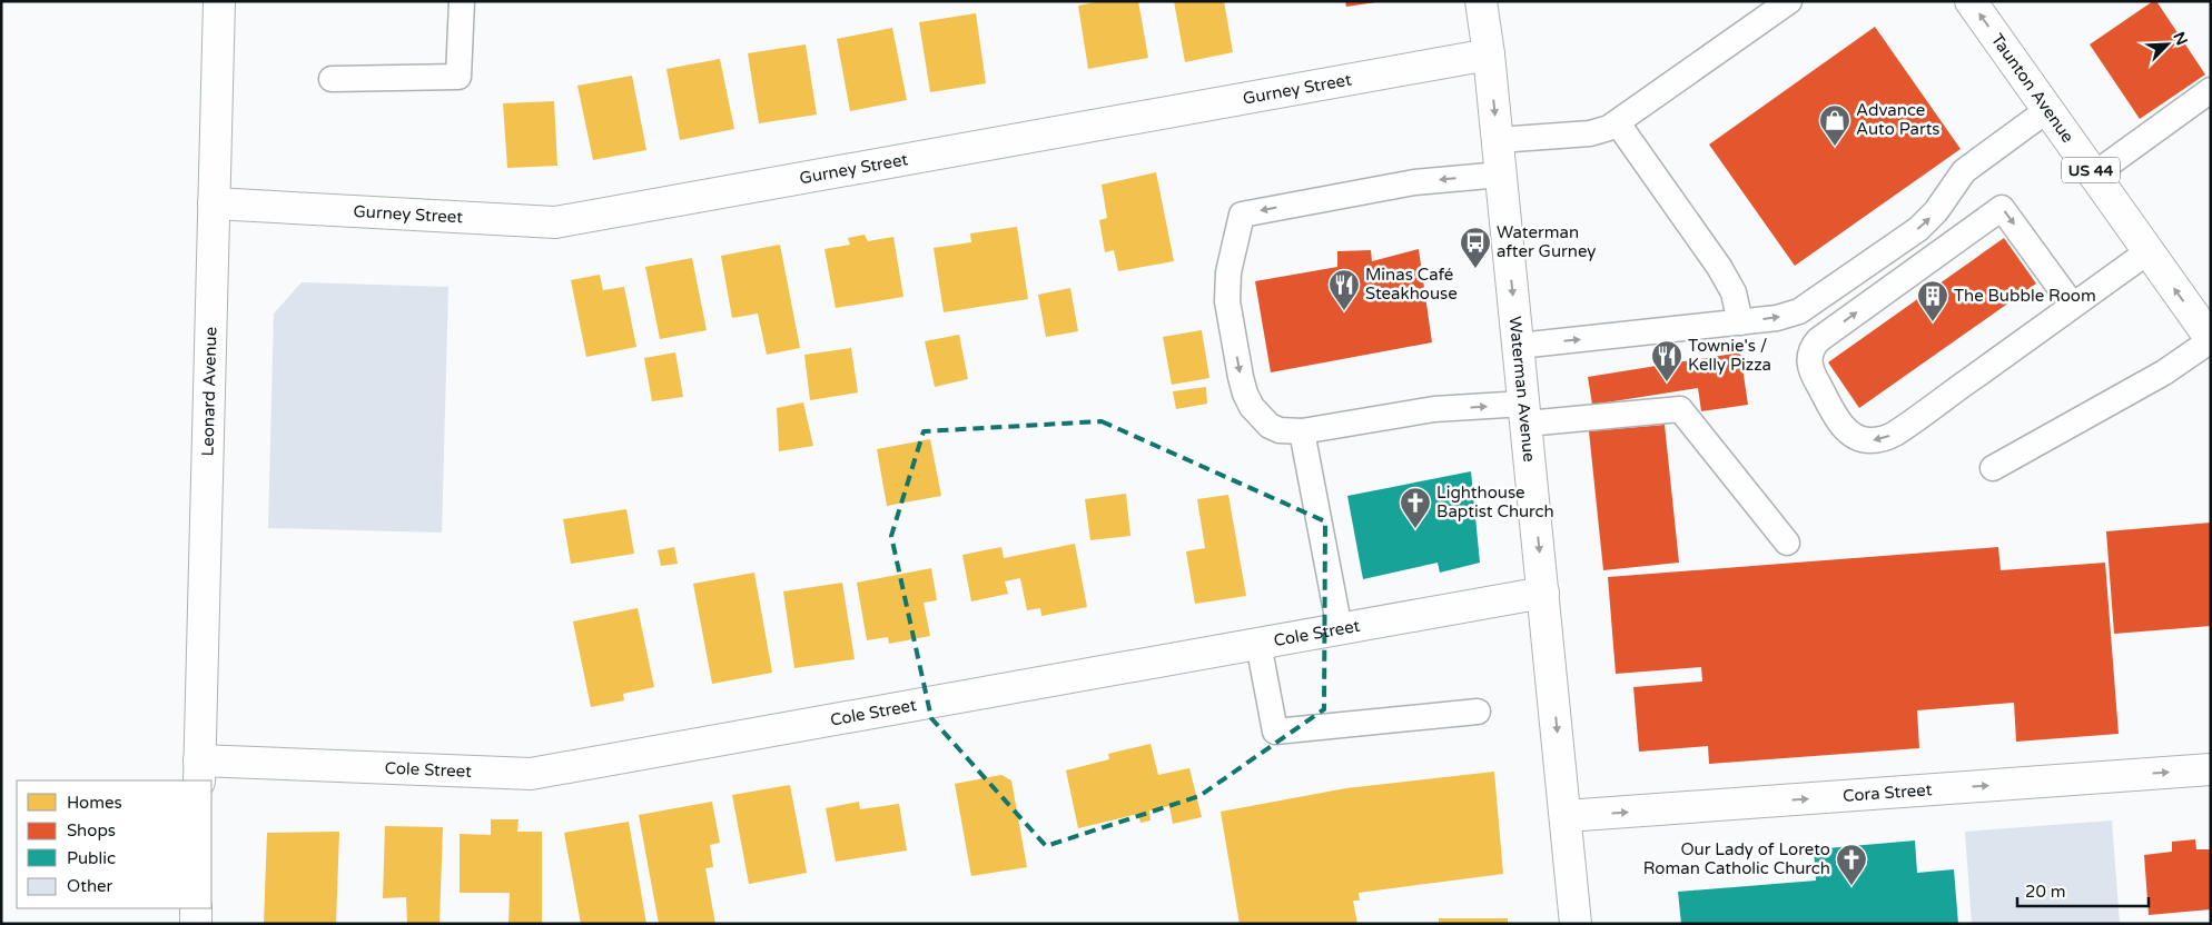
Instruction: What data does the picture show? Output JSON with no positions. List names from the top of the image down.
{
  "streets": {
    "main road": [
      "Gurney Street",
      "Taunton Avenue",
      "US 44",
      "Waterman Avenue",
      "Leonard Avenue",
      "Cole Street",
      "Cora Street"
    ]
  },
  "crossings": [
    ["Gurney Street", "Waterman Avenue"],
    ["Gurney Street", "Leonard Avenue"],
    ["Waterman Avenue", "Cole Street"],
    ["Waterman Avenue", "Cora Street"],
    ["Leonard Avenue", "Cole Street"]
  ],
  "one_way": ["Taunton Avenue", "Waterman Avenue", "Cora Street"],
  "places": {
    "shop": ["Advance Auto Parts"],
    "bus stop": ["Waterman after Gurney"],
    "restaurant": ["Minas Café Steakhouse", "Townie's / Kelly Pizza"],
    "building": ["The Bubble Room"],
    "church": ["Lighthouse Baptist Church", "Our Lady of Loreto Roman Catholic Church"]
  },
  "legend": [
    "Homes",
    "Shops",
    "Public",
    "Other"
  ],
  "scale_bar": "20 m",
  "north": "top right"
}
